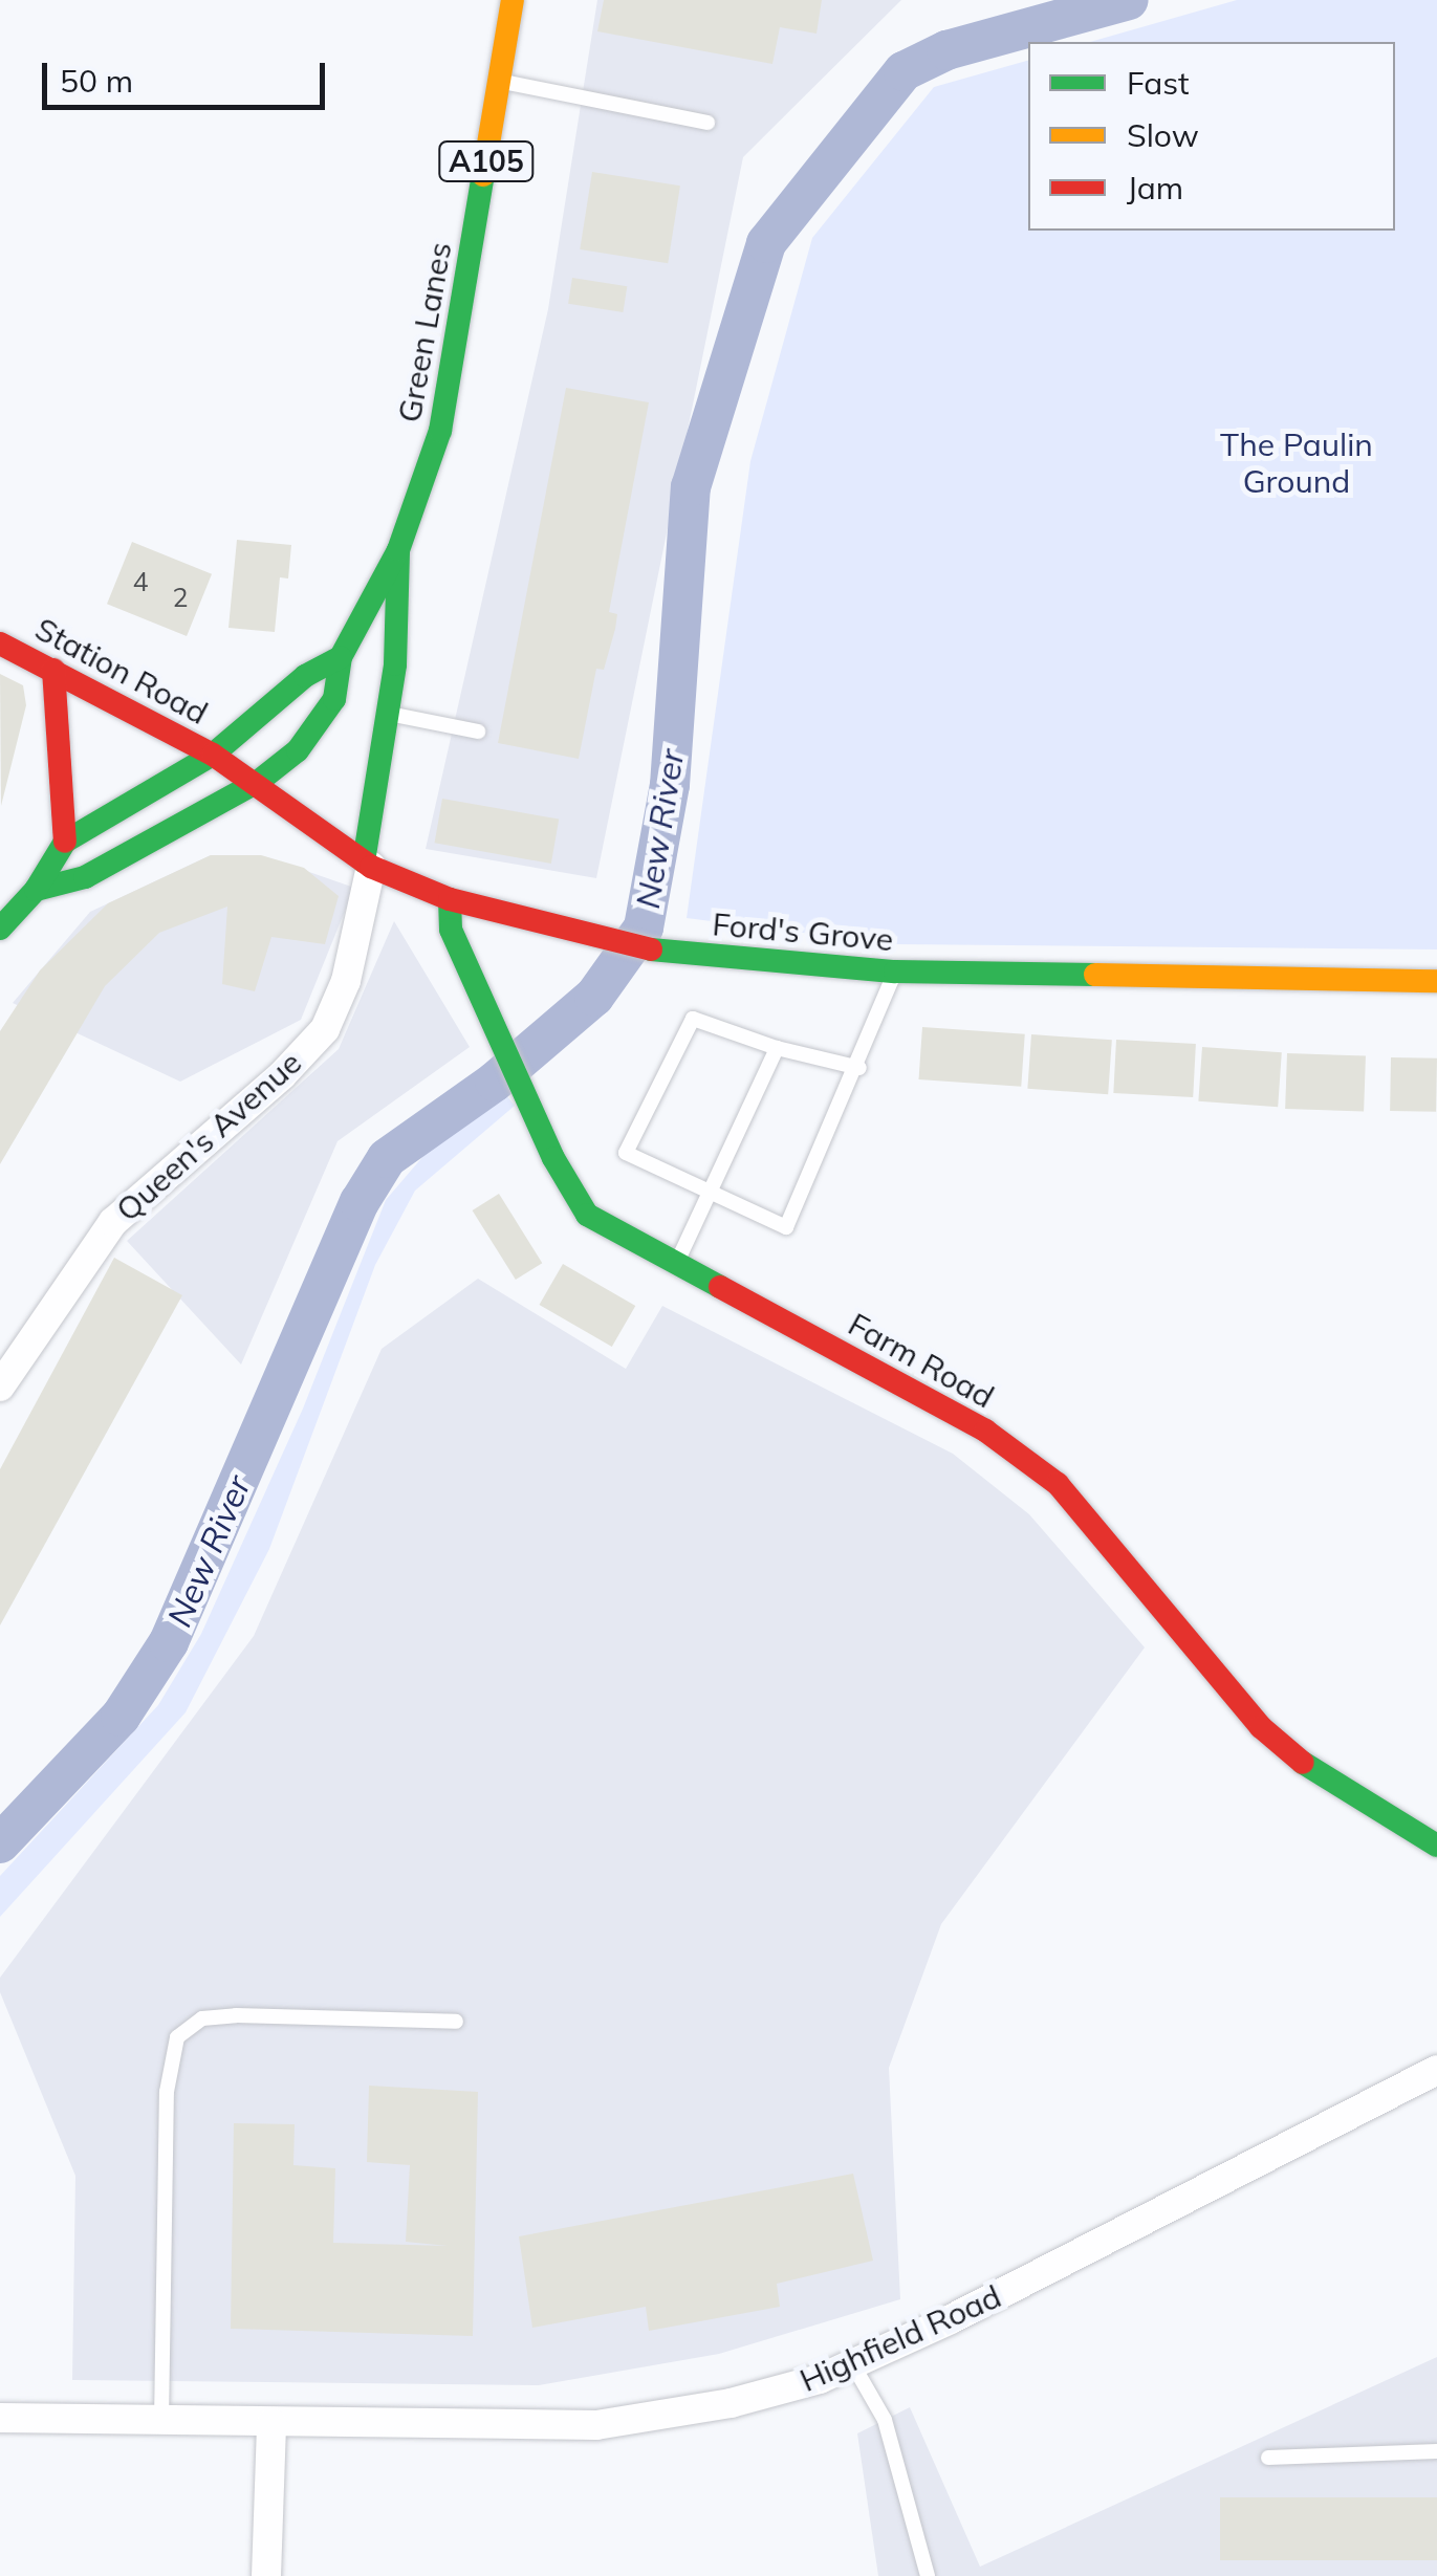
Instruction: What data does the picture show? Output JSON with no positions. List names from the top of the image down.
{
  "streets": {
    "street": [
      "A105",
      "Green Lanes",
      "Station Road",
      "Ford's Grove",
      "Queen's Avenue",
      "Farm Road",
      "Highfield Road"
    ]
  },
  "crossings": [
    ["Green Lanes", "Station Road"],
    ["Green Lanes", "Ford's Grove"],
    ["Station Road", "Ford's Grove"],
    ["Ford's Grove", "Queen's Avenue"],
    ["Ford's Grove", "Farm Road"]
  ],
  "water": ["New River"],
  "parks": ["The Paulin Ground"],
  "house_numbers": ["4", "2"],
  "legend": ["Fast", "Slow", "Jam"],
  "scale_bar": "50 m"
}
